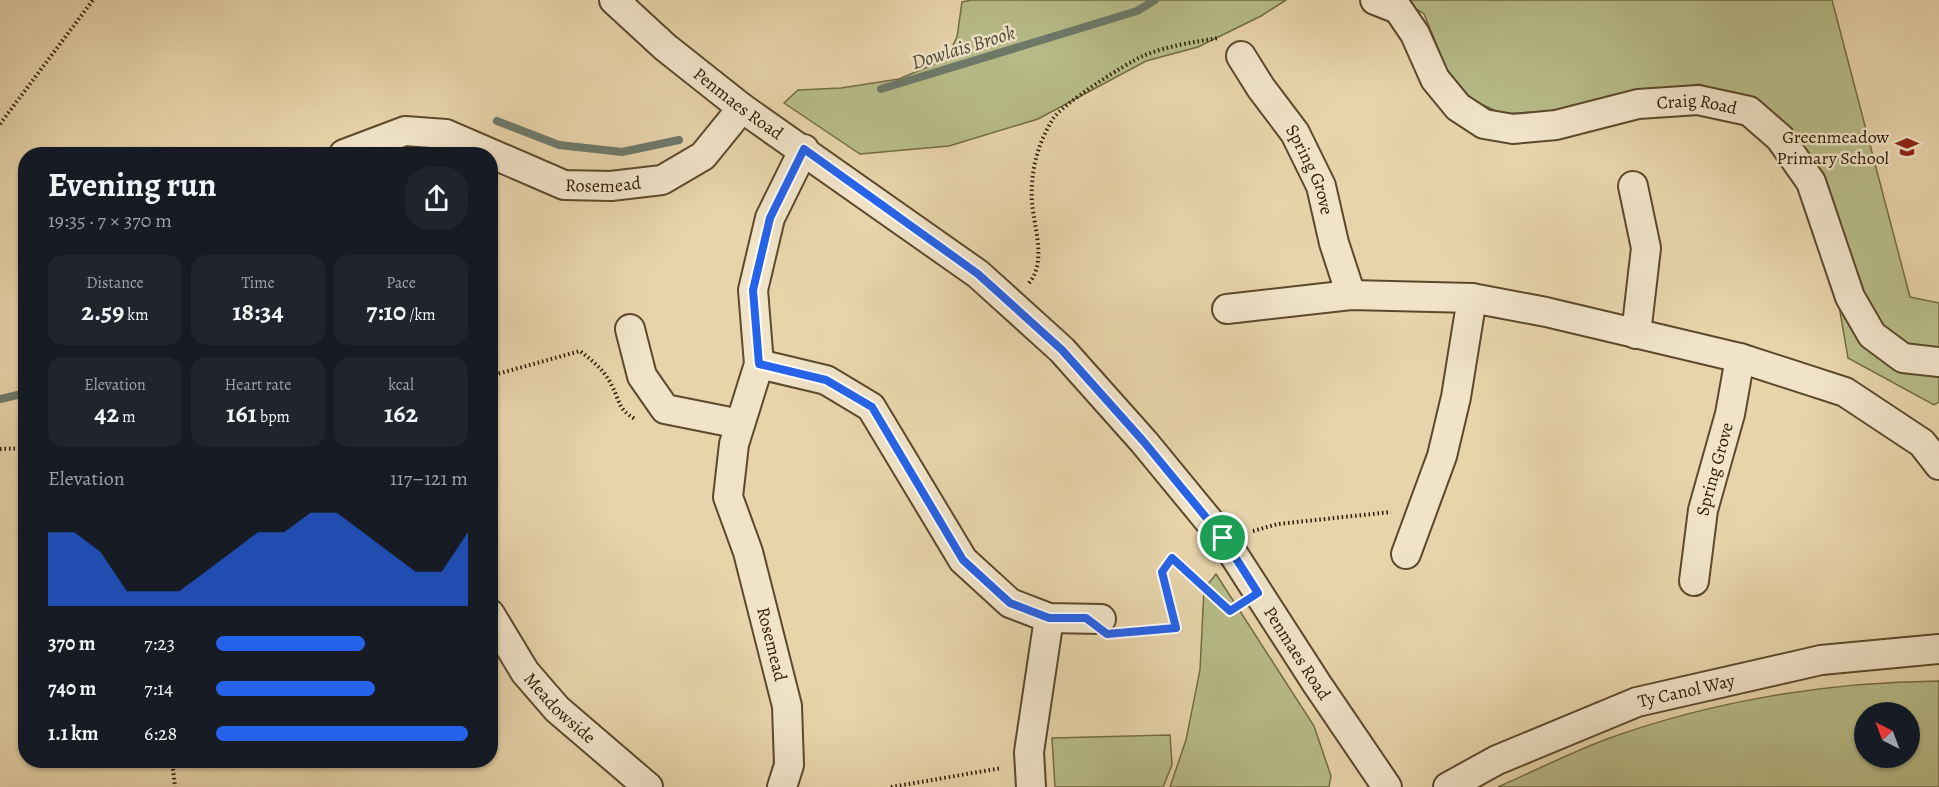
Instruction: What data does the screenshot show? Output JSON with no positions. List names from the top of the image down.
{
  "streets": {
    "street": [
      "Penmaes Road",
      "Craig Road",
      "Spring Grove",
      "Rosemead",
      "Ty Canol Way",
      "Meadowside"
    ]
  },
  "crossings": [
    ["Penmaes Road", "Rosemead"]
  ],
  "water": ["Dowlais Brook"],
  "places": {
    "school or university": ["Greenmeadow Primary School"]
  },
  "north": "top left",
  "page": {
    "heading": ["Evening run", "19:35 · 7 × 370 m"],
    "stats": [
      ["Distance", "2.59 km"],
      ["Time", "18:34"],
      ["Pace", "7:10 /km"],
      ["Elevation", "42 m"],
      ["Heart rate", "161 bpm"],
      ["kcal", "162"]
    ],
    "chart": ["Elevation", "117–121 m"],
    "list": [
      {
        "name": "370 m",
        "note": "7:23"
      },
      {
        "name": "740 m",
        "note": "7:14"
      },
      {
        "name": "1.1 km",
        "note": "6:28"
      }
    ]
  }
}
